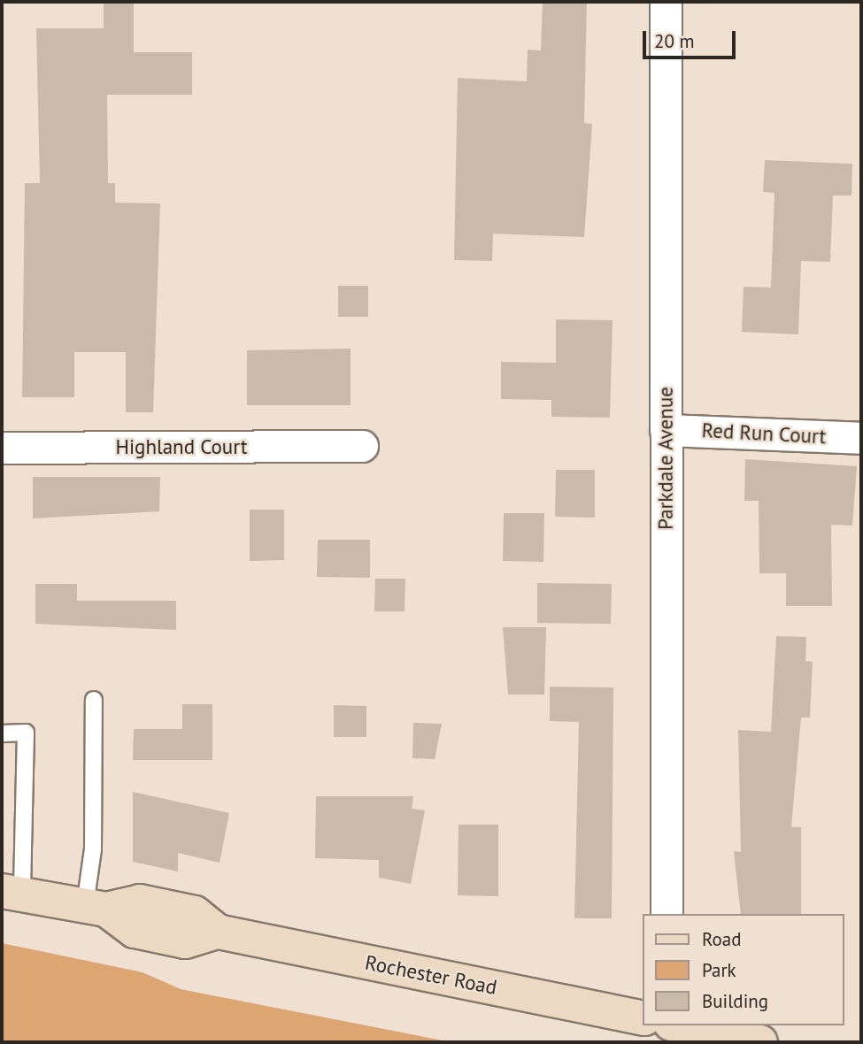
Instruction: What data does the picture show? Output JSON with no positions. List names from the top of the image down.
{
  "streets": {
    "main road": ["Rochester Road"],
    "street": ["Red Run Court", "Highland Court", "Parkdale Avenue"]
  },
  "crossings": [
    ["Red Run Court", "Parkdale Avenue"]
  ],
  "legend": ["Road", "Park", "Building"],
  "scale_bar": "20 m"
}
